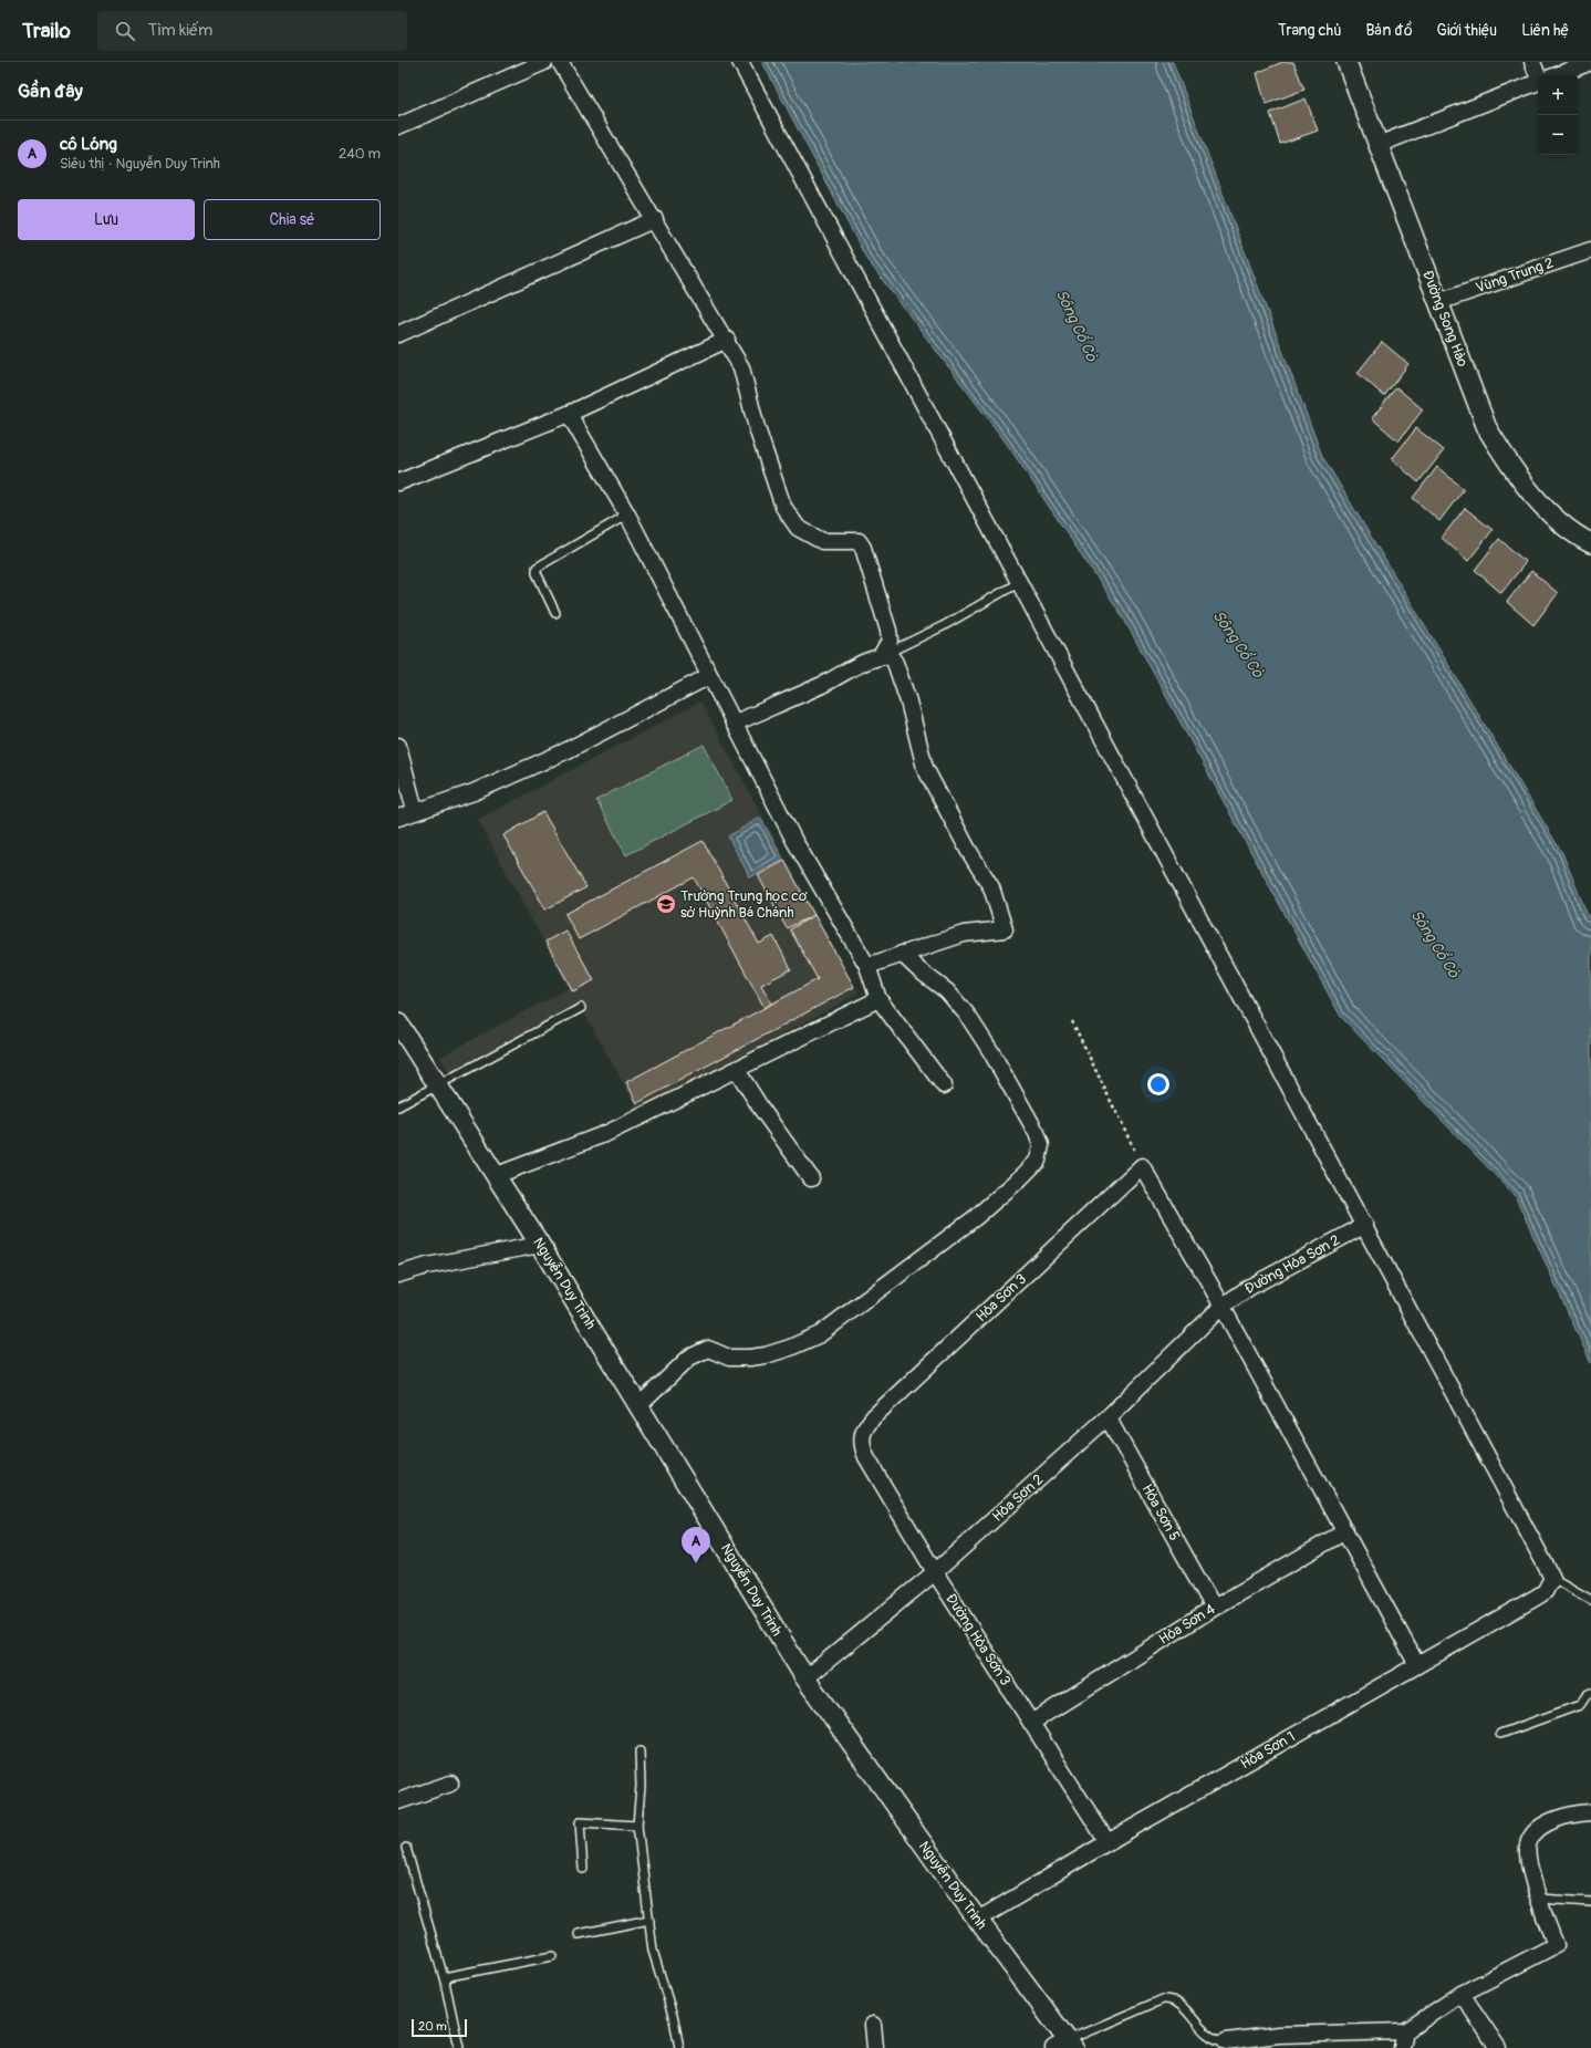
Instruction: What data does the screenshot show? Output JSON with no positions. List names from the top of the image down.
{
  "streets": {
    "street": [
      "Vùng Trung 2",
      "Đường Song Hào",
      "Đường Hỏa Sơn 2",
      "Nguyễn Duy Trinh",
      "Hỏa Sơn 3",
      "Hỏa Sơn 2",
      "Hỏa Sơn 5",
      "Hỏa Sơn 4",
      "Đường Hỏa Sơn 3",
      "Hỏa Sơn 1"
    ]
  },
  "crossings": [
    ["Vùng Trung 2", "Đường Song Hào"],
    ["Đường Hỏa Sơn 2", "Hỏa Sơn 2"],
    ["Nguyễn Duy Trinh", "Hỏa Sơn 2"],
    ["Nguyễn Duy Trinh", "Hỏa Sơn 1"],
    ["Hỏa Sơn 3", "Đường Hỏa Sơn 3"],
    ["Hỏa Sơn 2", "Hỏa Sơn 5"],
    ["Hỏa Sơn 2", "Đường Hỏa Sơn 3"],
    ["Hỏa Sơn 5", "Hỏa Sơn 4"],
    ["Hỏa Sơn 4", "Đường Hỏa Sơn 3"],
    ["Đường Hỏa Sơn 3", "Hỏa Sơn 1"]
  ],
  "water": ["Sông Cổ Cò"],
  "places": {
    "school or university": ["Trường Trung học cơ sở Huỳnh Bá Chánh"]
  },
  "scale_bar": "20 m",
  "page": {
    "header": "Trailo",
    "search": "Tìm kiếm",
    "nav": [
      "Trang chủ",
      "Bản đồ",
      "Giới thiệu",
      "Liên hệ"
    ],
    "heading": "Gần đây",
    "map_buttons": ["+", "−"],
    "list": [
      {
        "mark": "A",
        "name": "cô Lóng",
        "note": "Siêu thị · Nguyễn Duy Trinh",
        "value": "240 m"
      }
    ],
    "buttons": ["Lưu", "Chia sẻ"],
    "pins": "A",
    "scale": "20 m"
  }
}
